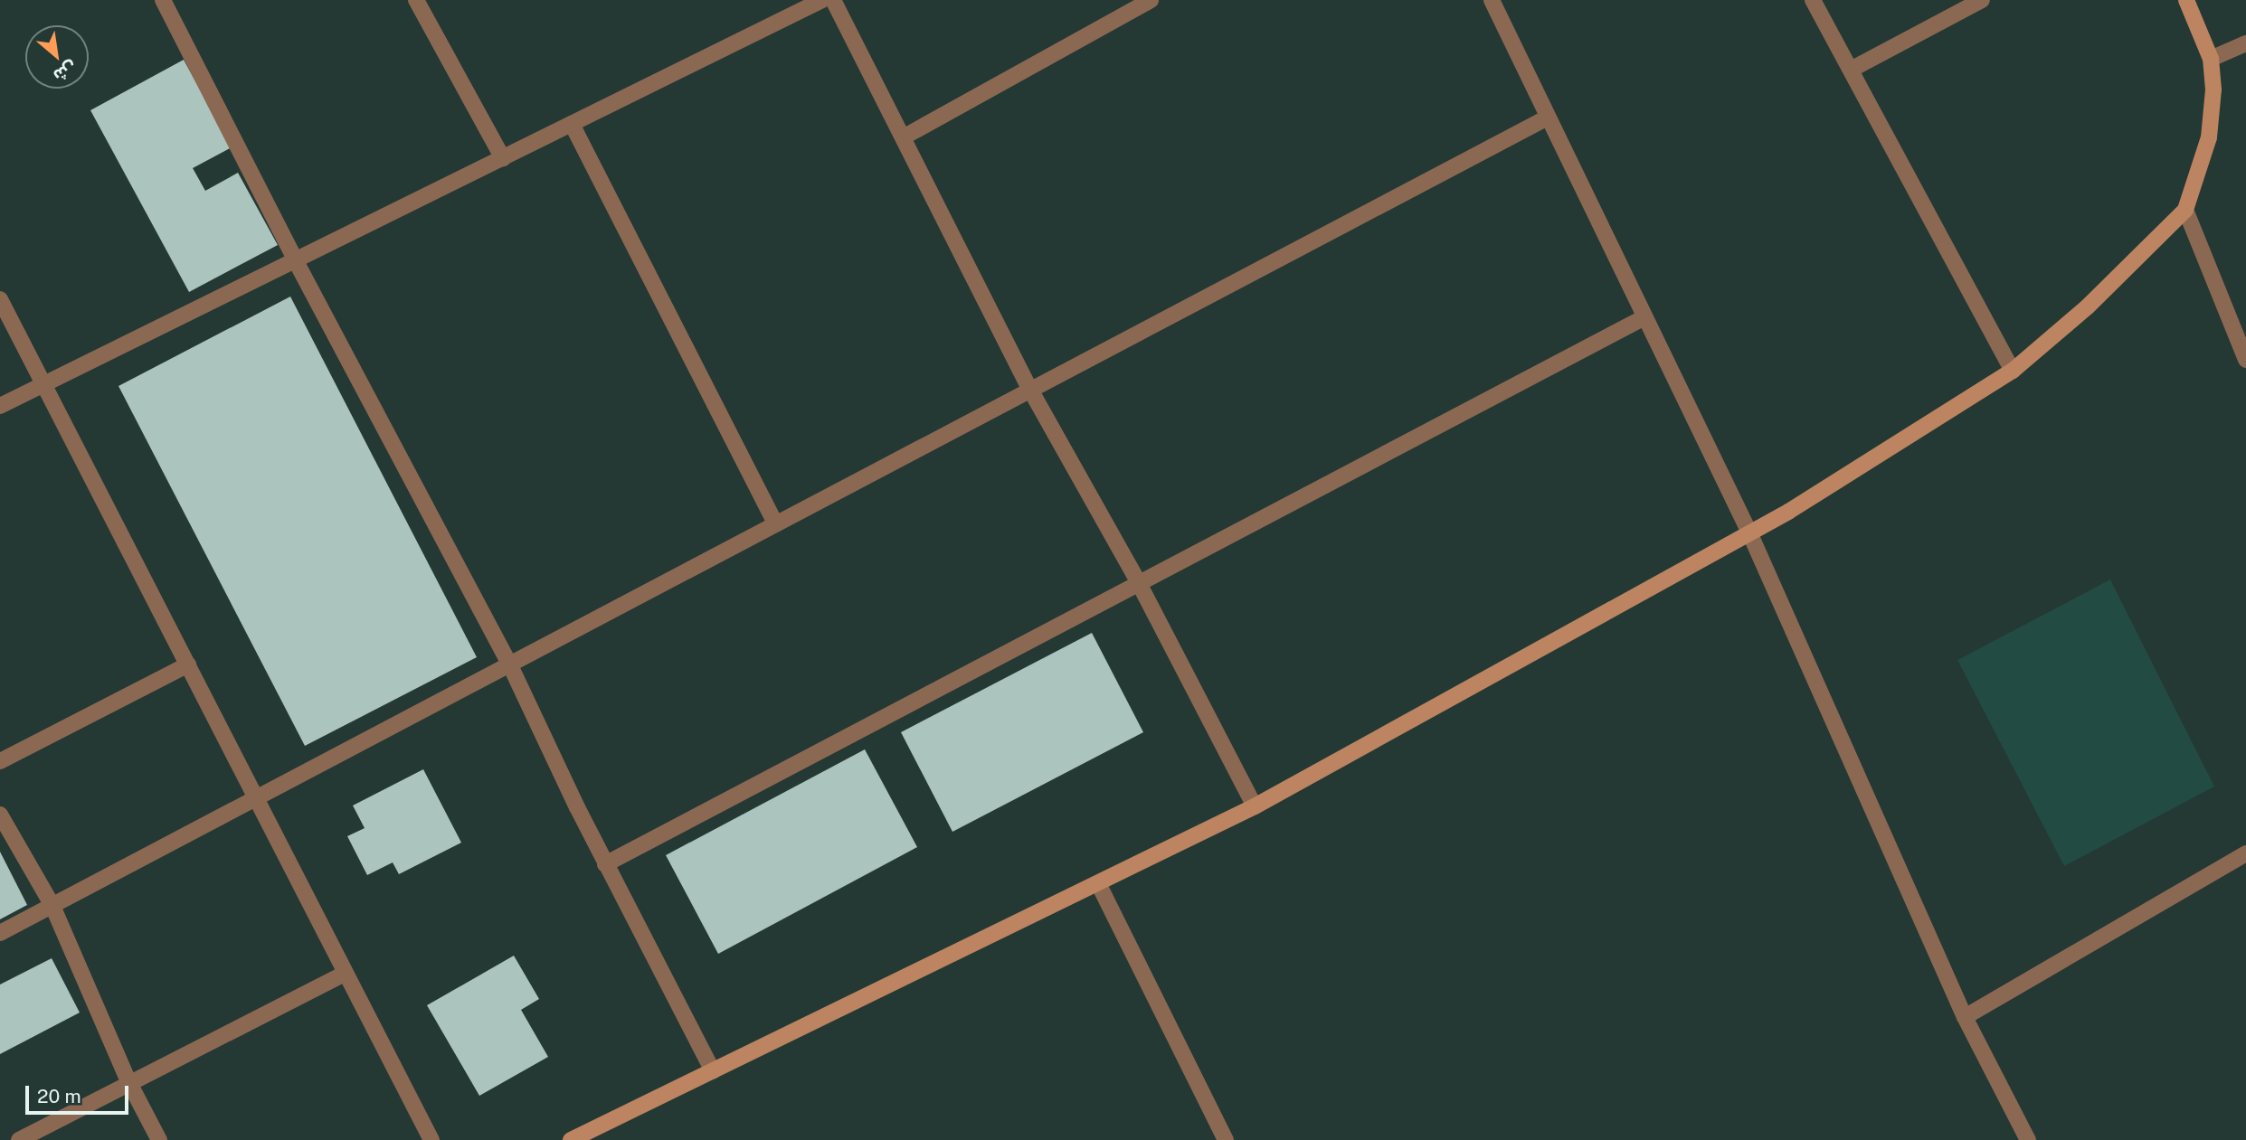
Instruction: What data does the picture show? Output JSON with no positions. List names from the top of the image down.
{
  "scale_bar": "20 m",
  "north": "bottom right"
}
